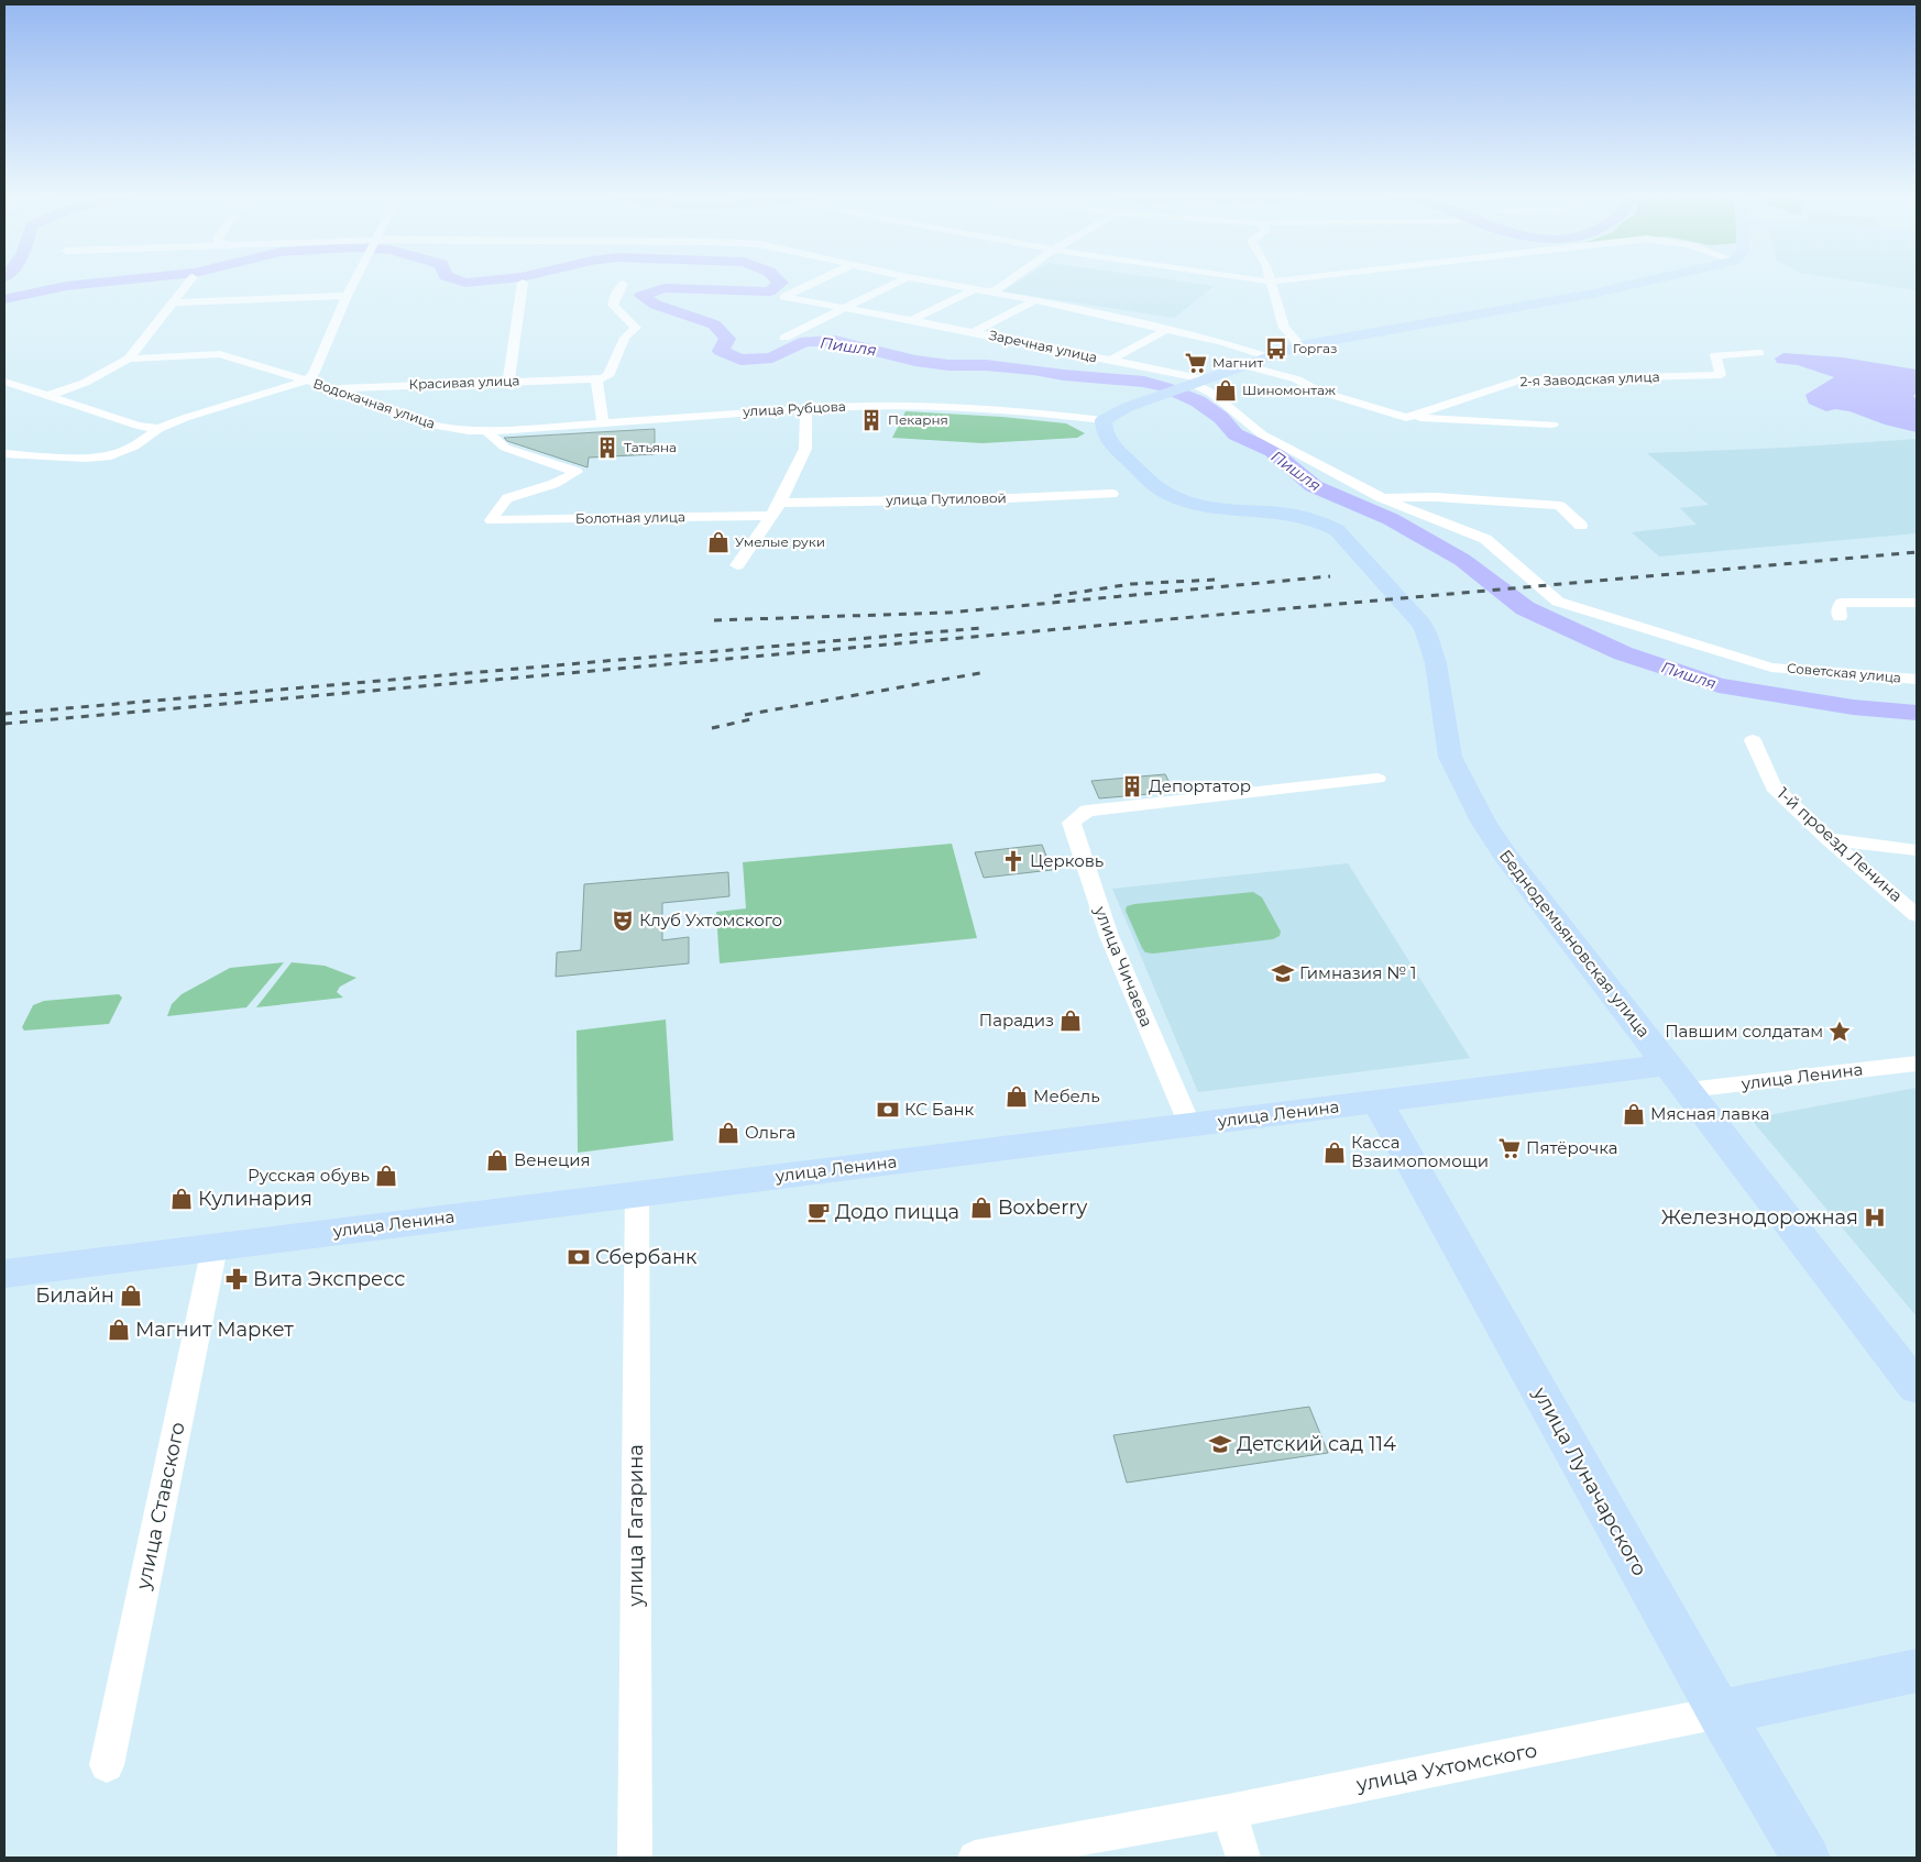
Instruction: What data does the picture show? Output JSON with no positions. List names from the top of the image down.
{
  "streets": {
    "main road": [
      "Беднодемьяновская улица",
      "улица Ленина",
      "улица Луначарского",
      "улица Ухтомского"
    ],
    "street": [
      "Заречная улица",
      "2-я Заводская улица",
      "Красивая улица",
      "Водокачная улица",
      "улица Рубцова",
      "улица Путиловой",
      "Болотная улица",
      "Советская улица",
      "1-й проезд Ленина",
      "улица Чичаева",
      "улица Ставского",
      "улица Гагарина"
    ]
  },
  "crossings": [
    ["Красивая улица", "Водокачная улица"],
    ["Водокачная улица", "улица Рубцова"],
    ["улица Рубцова", "Беднодемьяновская улица"],
    ["Беднодемьяновская улица", "улица Ленина"],
    ["улица Чичаева", "улица Ленина"],
    ["улица Ленина", "улица Луначарского"],
    ["улица Ленина", "улица Ставского"],
    ["улица Ленина", "улица Гагарина"],
    ["улица Луначарского", "улица Ухтомского"]
  ],
  "water": ["Пишля"],
  "places": {
    "bus stop": ["Горгаз"],
    "supermarket": ["Магнит", "Пятёрочка"],
    "shop": [
      "Шиномонтаж",
      "Умелые руки",
      "Парадиз",
      "Мебель",
      "Мясная лавка",
      "Ольга",
      "Касса Взаимопомощи",
      "Венеция",
      "Русская обувь",
      "Кулинария",
      "Boxberry",
      "Билайн",
      "Магнит Маркет"
    ],
    "building": ["Пекарня", "Татьяна", "Депортатор"],
    "church": ["Церковь"],
    "theatre": ["Клуб Ухтомского"],
    "school or university": ["Гимназия № 1", "Детский сад 114"],
    "place": ["Павшим солдатам"],
    "bank": ["КС Банк", "Сбербанк"],
    "cafe": ["Додо пицца"],
    "hospital": ["Железнодорожная"],
    "pharmacy": ["Вита Экспресс"]
  }
}
